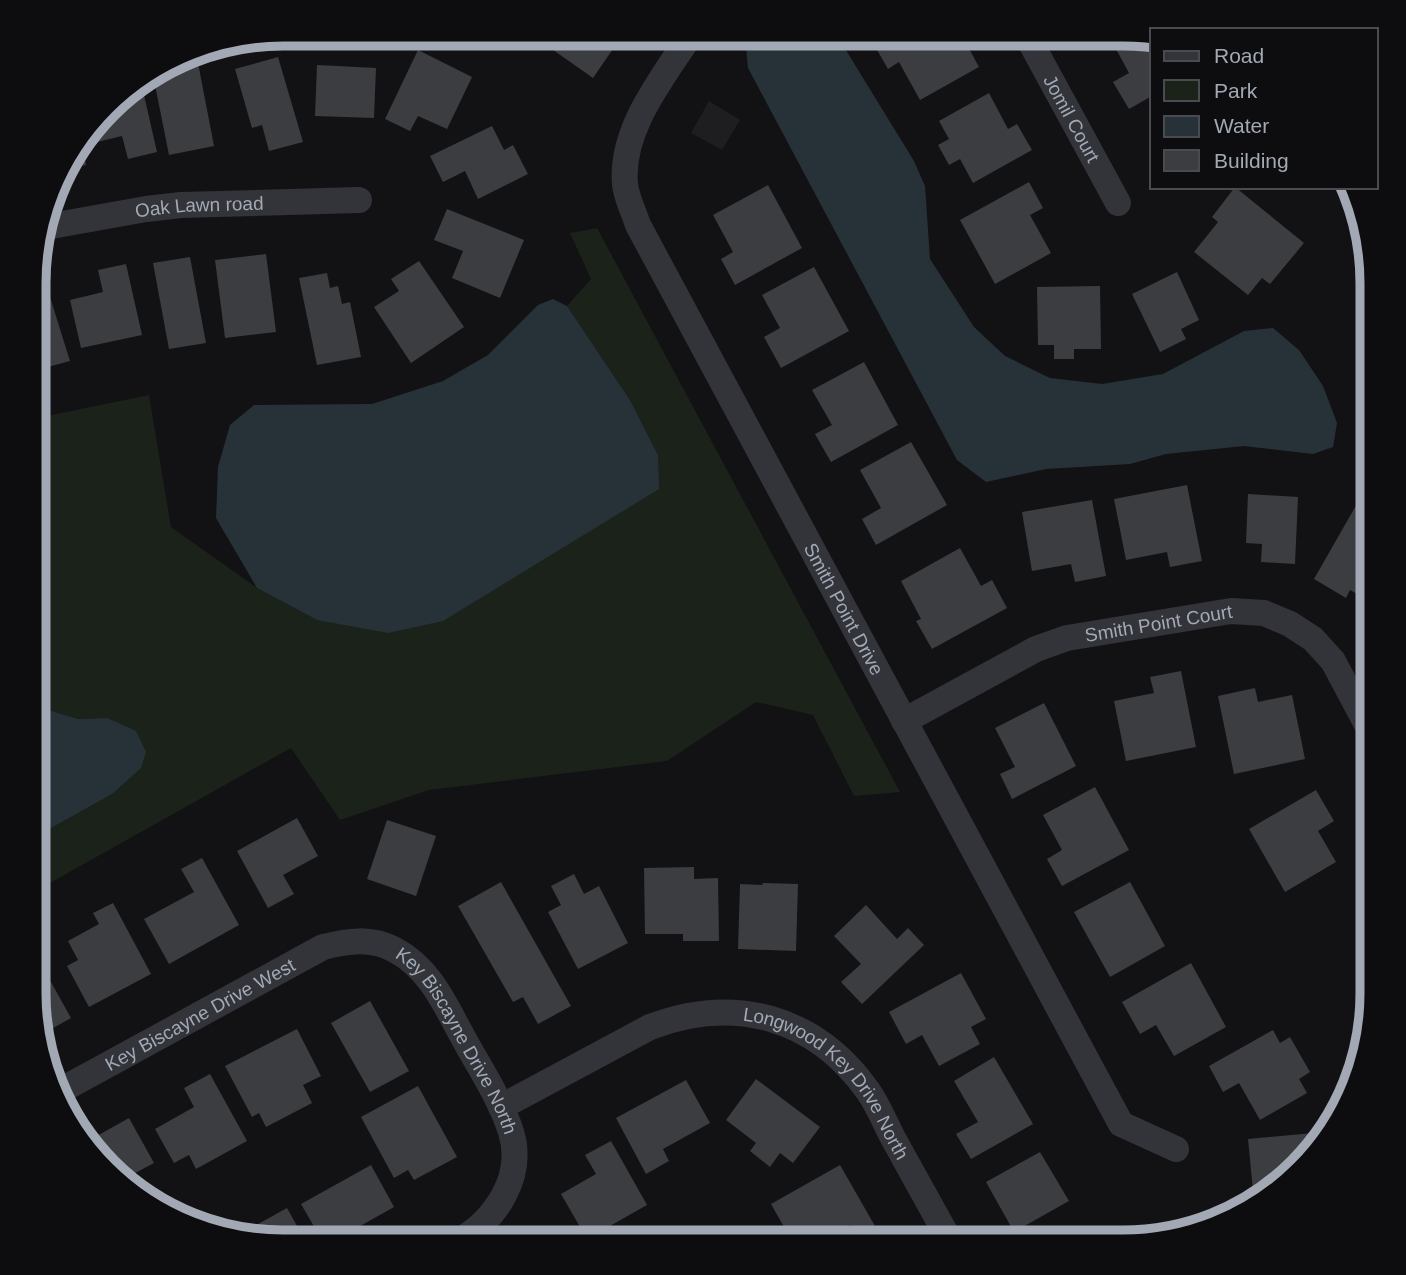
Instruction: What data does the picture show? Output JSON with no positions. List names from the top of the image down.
{
  "streets": {
    "street": [
      "Jomil Court",
      "Oak Lawn road",
      "Smith Point Drive",
      "Smith Point Court",
      "Key Biscayne Drive West",
      "Key Biscayne Drive North",
      "Longwood Key Drive North"
    ]
  },
  "crossings": [
    ["Smith Point Drive", "Smith Point Court"],
    ["Key Biscayne Drive West", "Key Biscayne Drive North"],
    ["Key Biscayne Drive North", "Longwood Key Drive North"]
  ],
  "legend": [
    "Road",
    "Park",
    "Water",
    "Building"
  ]
}
